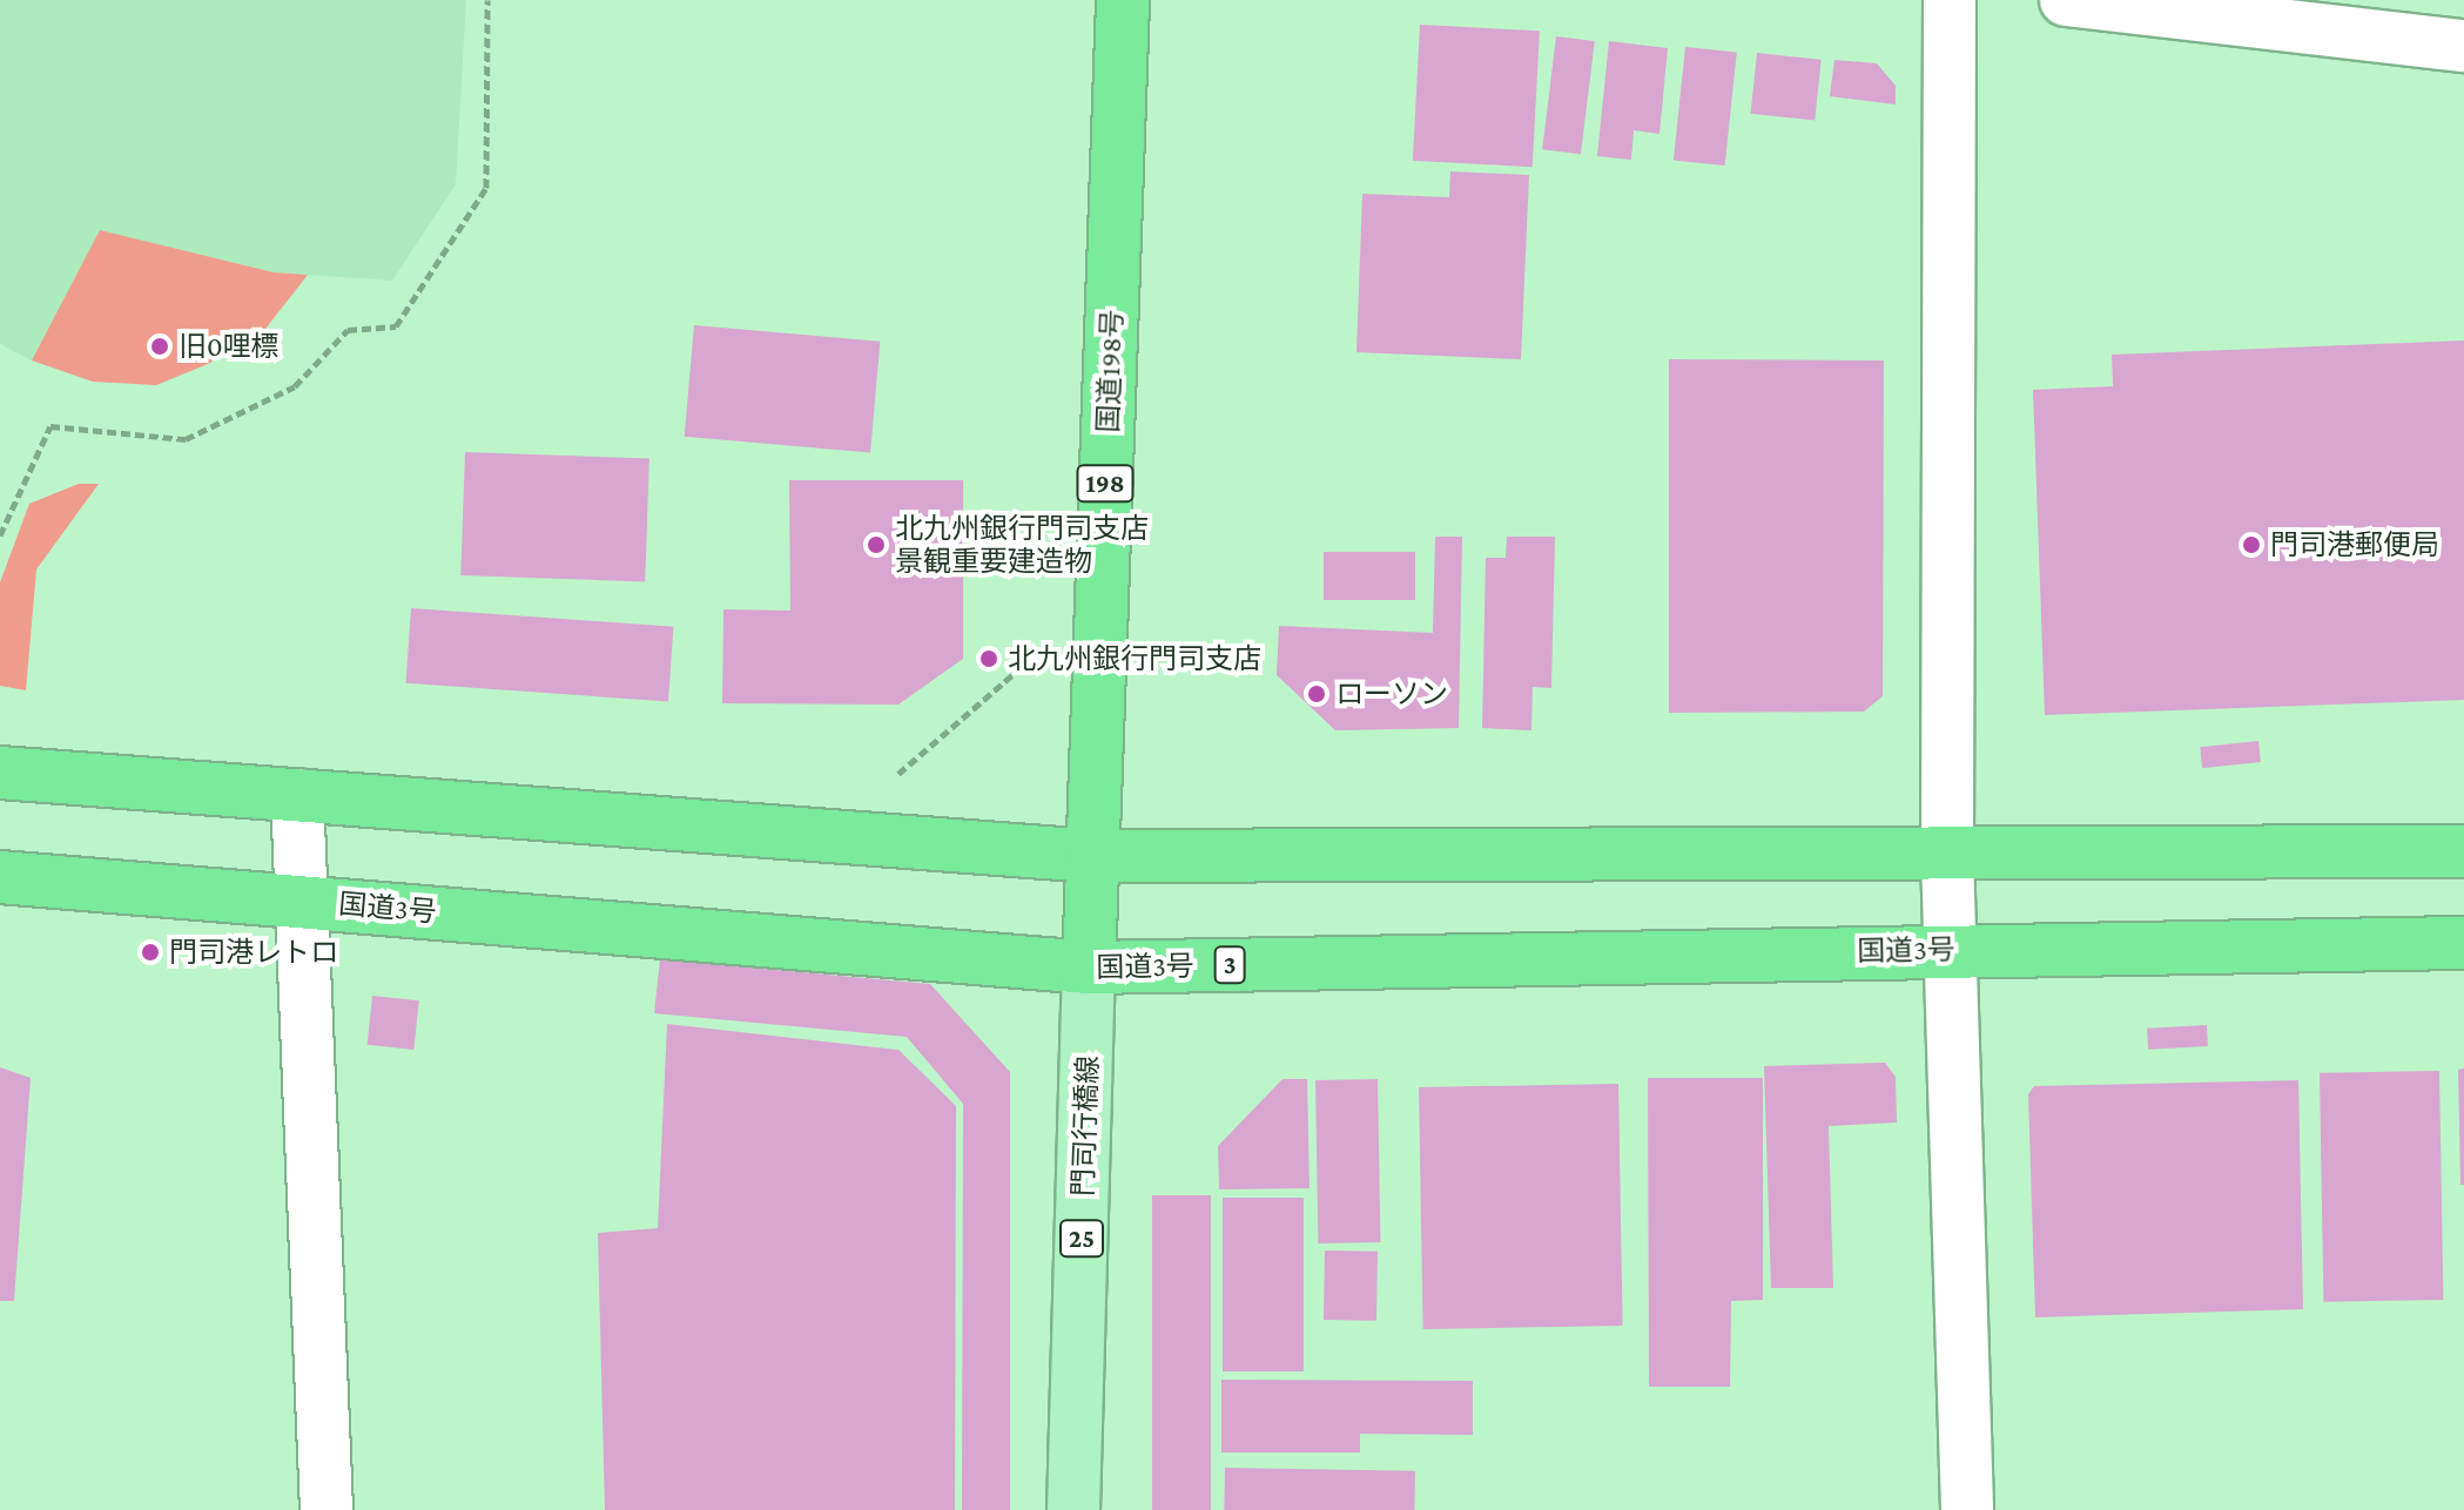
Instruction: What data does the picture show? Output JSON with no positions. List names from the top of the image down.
{
  "streets": {
    "highway": [
      "国道198号",
      "198",
      "国道3号",
      "3"
    ],
    "main road": ["門司行橋線", "25"]
  },
  "crossings": [
    ["国道198号", "国道3号"],
    ["国道198号", "門司行橋線"],
    ["国道3号", "門司行橋線"]
  ],
  "places": [
    "旧0哩標",
    "北九州銀行門司支店 景観重要建造物",
    "門司港郵便局",
    "北九州銀行門司支店",
    "ローソン",
    "門司港レトロ"
  ]
}
